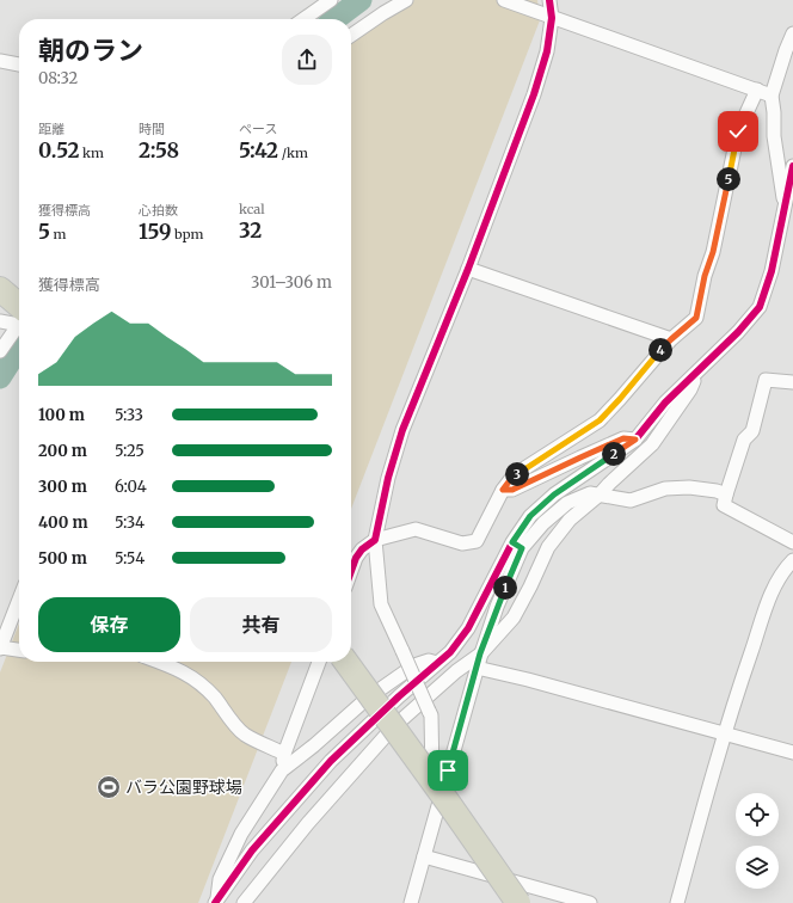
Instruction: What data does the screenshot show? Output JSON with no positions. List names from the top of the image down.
{
  "places": {
    "sports": ["バラ公園野球場"]
  },
  "page": {
    "heading": ["朝のラン", "08:32"],
    "stats": [
      ["距離", "0.52 km"],
      ["時間", "2:58"],
      ["ペース", "5:42 /km"],
      ["獲得標高", "5 m"],
      ["心拍数", "159 bpm"],
      ["kcal", "32"]
    ],
    "pins": [
      "5",
      "4",
      "2",
      "3",
      "1"
    ],
    "chart": ["獲得標高", "301–306 m"],
    "list": [
      {
        "name": "100 m",
        "note": "5:33"
      },
      {
        "name": "200 m",
        "note": "5:25"
      },
      {
        "name": "300 m",
        "note": "6:04"
      },
      {
        "name": "400 m",
        "note": "5:34"
      },
      {
        "name": "500 m",
        "note": "5:54"
      }
    ],
    "buttons": ["保存", "共有"]
  }
}
